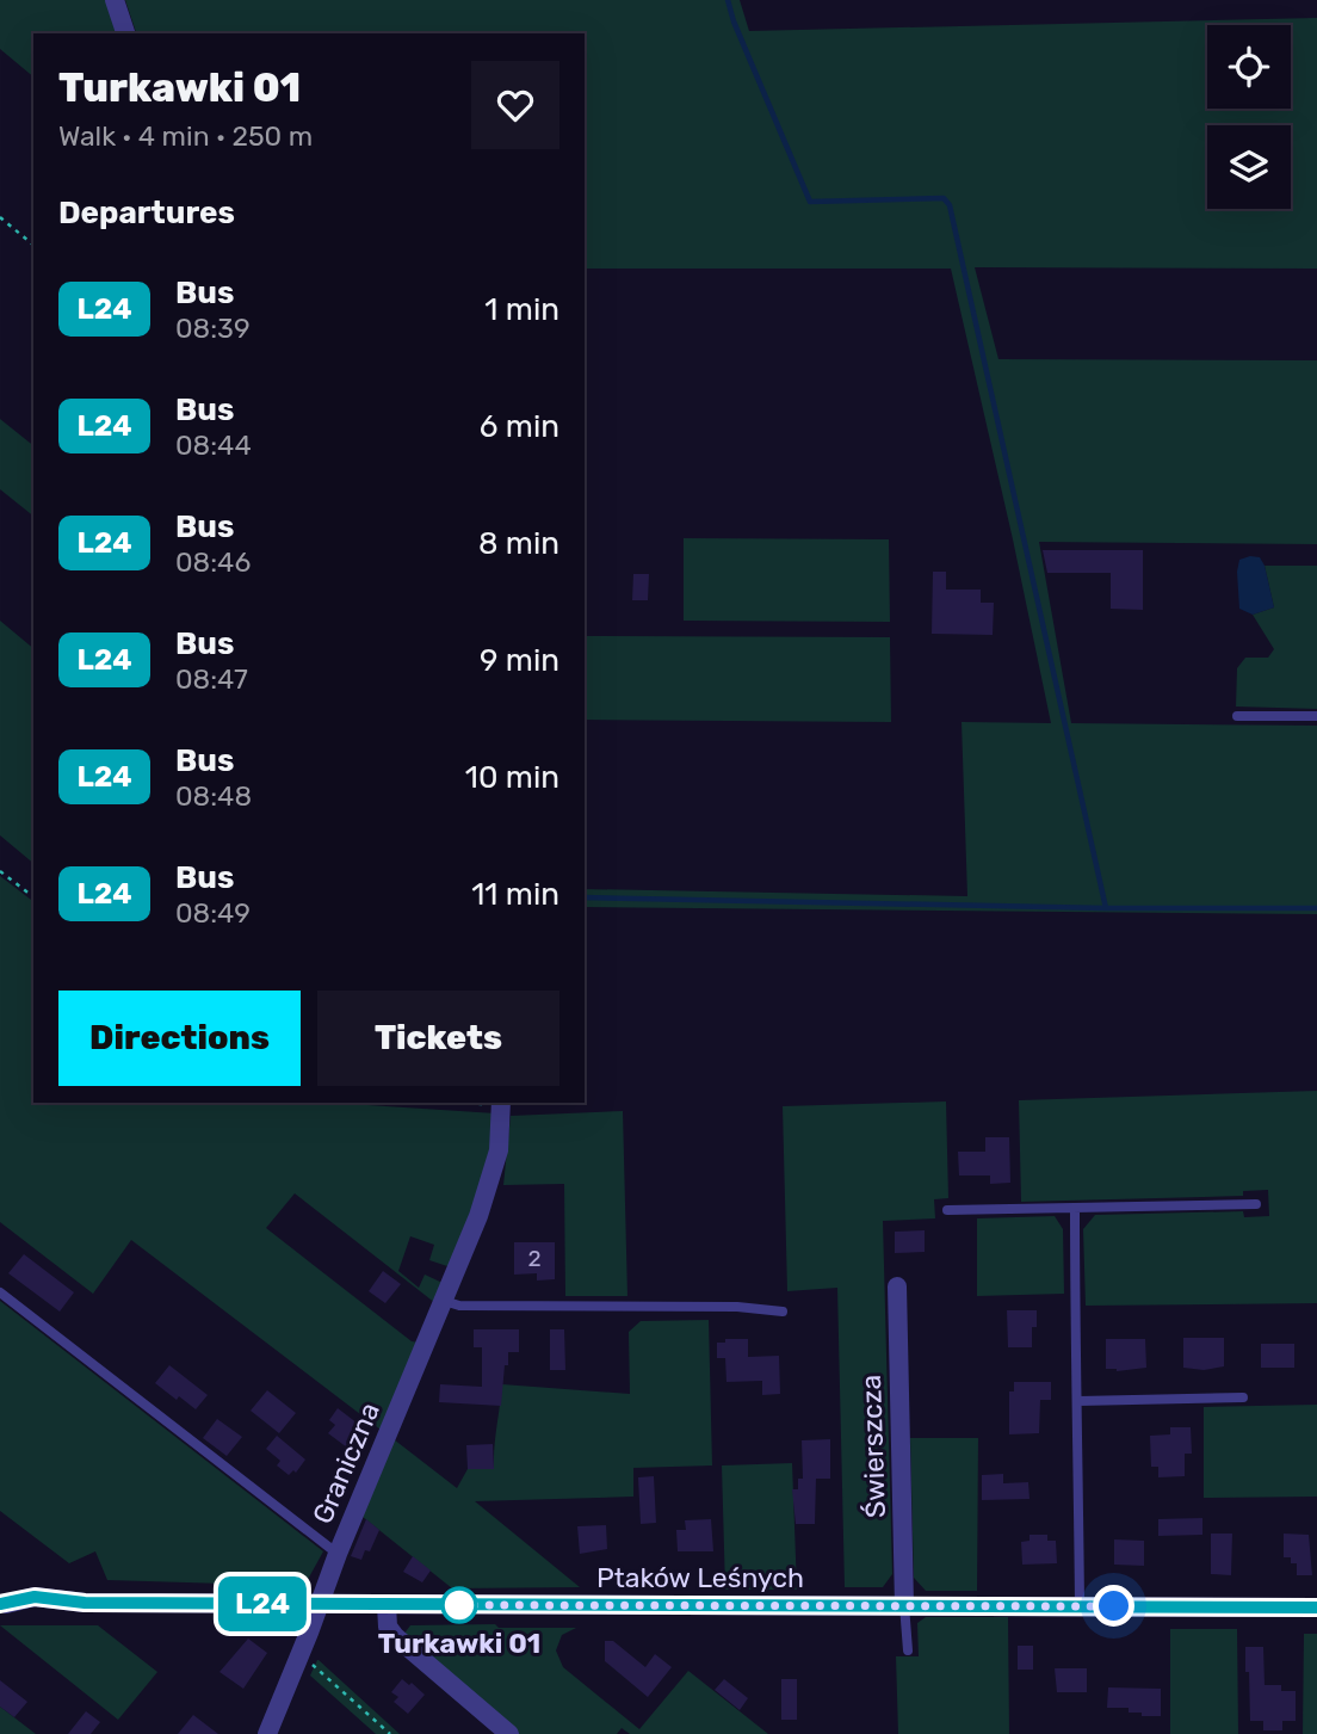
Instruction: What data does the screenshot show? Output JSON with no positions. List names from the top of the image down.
{
  "streets": {
    "street": ["Świerszcza", "Graniczna", "Ptaków Leśnych"]
  },
  "crossings": [
    ["Świerszcza", "Ptaków Leśnych"],
    ["Graniczna", "Ptaków Leśnych"]
  ],
  "places": ["Turkawki 01"],
  "lines": ["bus line L24"],
  "house_numbers": ["2"],
  "page": {
    "on_map": "L24",
    "heading": [
      ["Turkawki 01", "Walk · 4 min · 250 m"],
      "Departures"
    ],
    "list": [
      {
        "mark": "L24",
        "name": "Bus",
        "note": "08:39",
        "value": "1 min"
      },
      {
        "mark": "L24",
        "name": "Bus",
        "note": "08:44",
        "value": "6 min"
      },
      {
        "mark": "L24",
        "name": "Bus",
        "note": "08:46",
        "value": "8 min"
      },
      {
        "mark": "L24",
        "name": "Bus",
        "note": "08:47",
        "value": "9 min"
      },
      {
        "mark": "L24",
        "name": "Bus",
        "note": "08:48",
        "value": "10 min"
      },
      {
        "mark": "L24",
        "name": "Bus",
        "note": "08:49",
        "value": "11 min"
      }
    ],
    "buttons": ["Directions", "Tickets"]
  }
}
